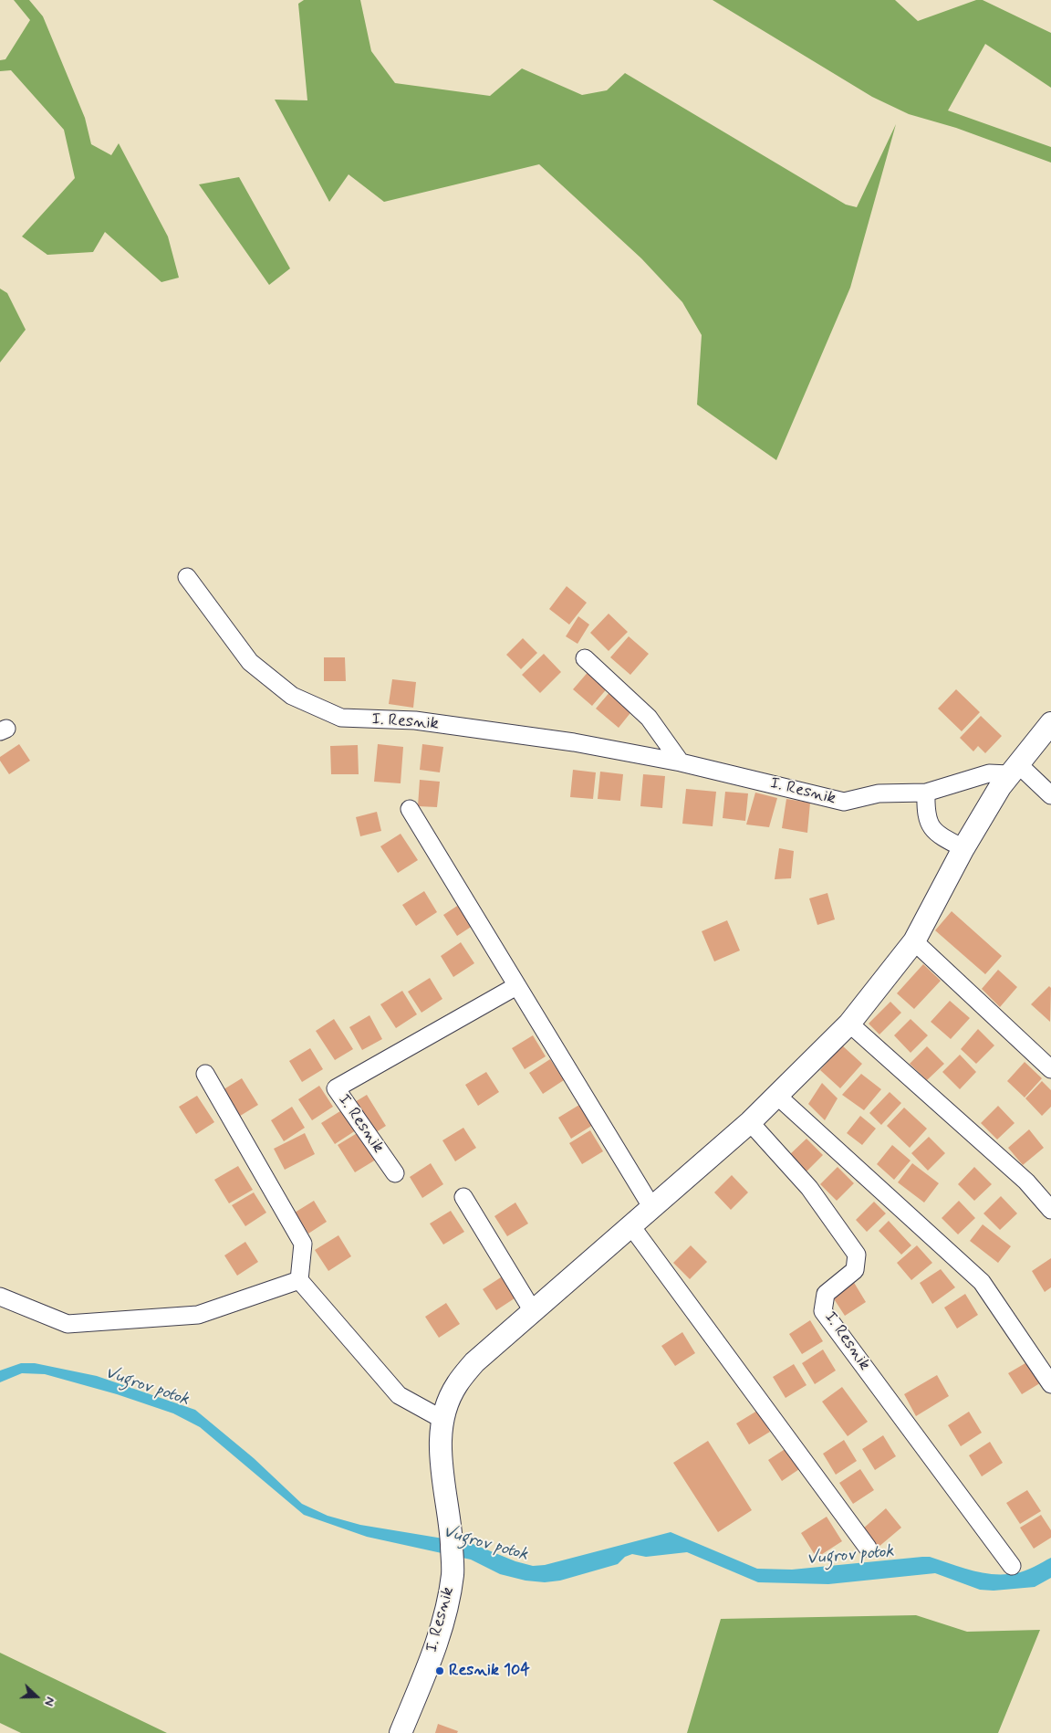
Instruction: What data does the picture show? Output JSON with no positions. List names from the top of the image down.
{
  "streets": {
    "street": ["I. Resnik"]
  },
  "water": ["Vugrov potok"],
  "places": ["Resnik 104"],
  "north": "right"
}
